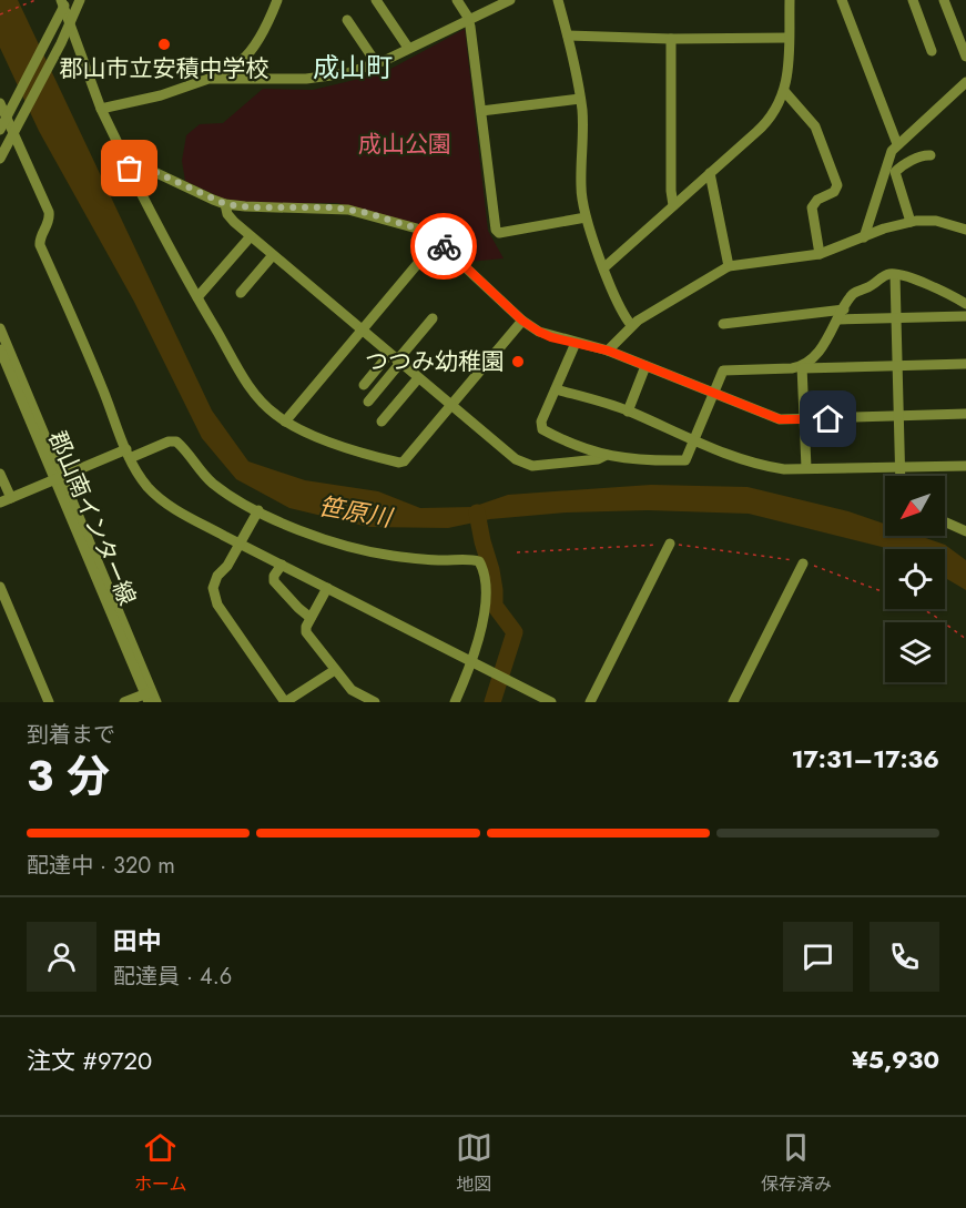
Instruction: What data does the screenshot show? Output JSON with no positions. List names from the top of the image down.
{
  "streets": {
    "street": ["郡山南インター線"]
  },
  "districts": ["成山町"],
  "water": ["笹原川"],
  "parks": ["成山公園"],
  "places": ["郡山市立安積中学校", "つつみ幼稚園"],
  "north": "bottom left",
  "page": {
    "heading": ["3 分", "到着まで", "17:31–17:36"],
    "panel": [
      "田中",
      "配達員 · 4.6",
      "注文 #9720",
      "¥5,930"
    ],
    "bar": "配達中 · 320 m",
    "tabs": ["ホーム", "地図", "保存済み"]
  }
}
